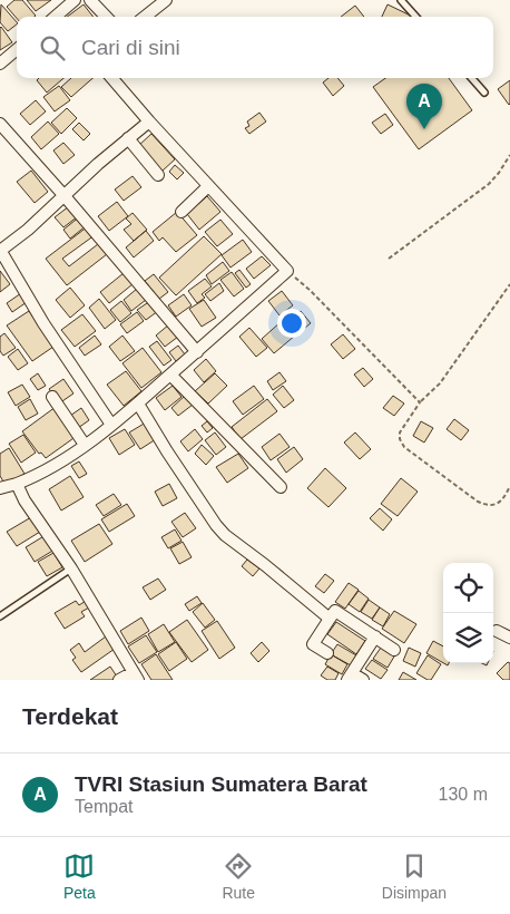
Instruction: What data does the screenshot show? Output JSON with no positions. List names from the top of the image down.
{
  "page": {
    "search": "Cari di sini",
    "pins": "A",
    "heading": "Terdekat",
    "list": [
      {
        "mark": "A",
        "name": "TVRI Stasiun Sumatera Barat",
        "note": "Tempat",
        "value": "130 m"
      }
    ],
    "nav": ["Peta", "Rute", "Disimpan"]
  }
}
